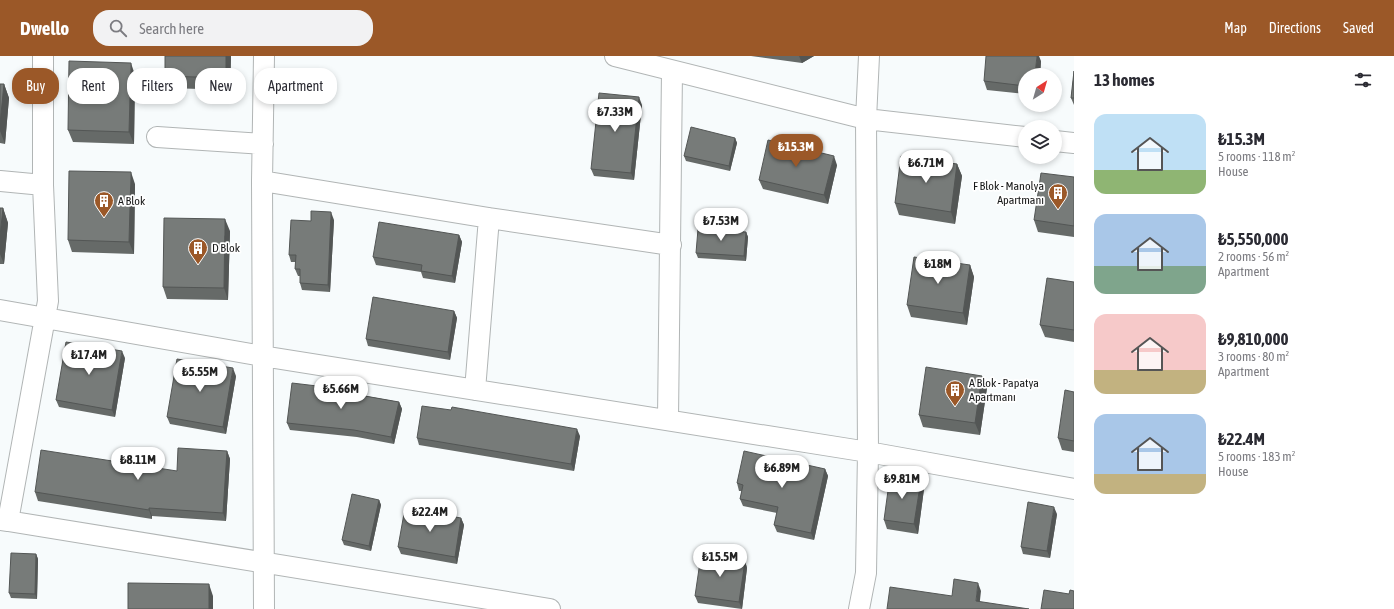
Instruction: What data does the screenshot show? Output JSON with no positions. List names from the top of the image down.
{
  "places": {
    "building": [
      "F Blok - Manolya Apartmanı",
      "A Blok",
      "D Blok",
      "A Blok - Papatya Apartmanı"
    ]
  },
  "north": "top right",
  "page": {
    "header": "Dwello",
    "search": "Search here",
    "nav": ["Map", "Directions", "Saved"],
    "heading": "13 homes",
    "chip": [
      "Buy",
      "Rent",
      "Filters",
      "New",
      "Apartment"
    ],
    "price": [
      "₺7.33M",
      "₺15.3M",
      "₺6.71M",
      "₺7.53M",
      "₺18M",
      "₺17.4M",
      "₺5.55M",
      "₺5.66M",
      "₺8.11M",
      "₺6.89M",
      "₺9.81M",
      "₺22.4M",
      "₺15.5M"
    ],
    "list": [
      {
        "name": "₺15.3M",
        "note": "5 rooms · 118 m² · House"
      },
      {
        "name": "₺5,550,000",
        "note": "2 rooms · 56 m² · Apartment"
      },
      {
        "name": "₺9,810,000",
        "note": "3 rooms · 80 m² · Apartment"
      },
      {
        "name": "₺22.4M",
        "note": "5 rooms · 183 m² · House"
      }
    ]
  }
}
